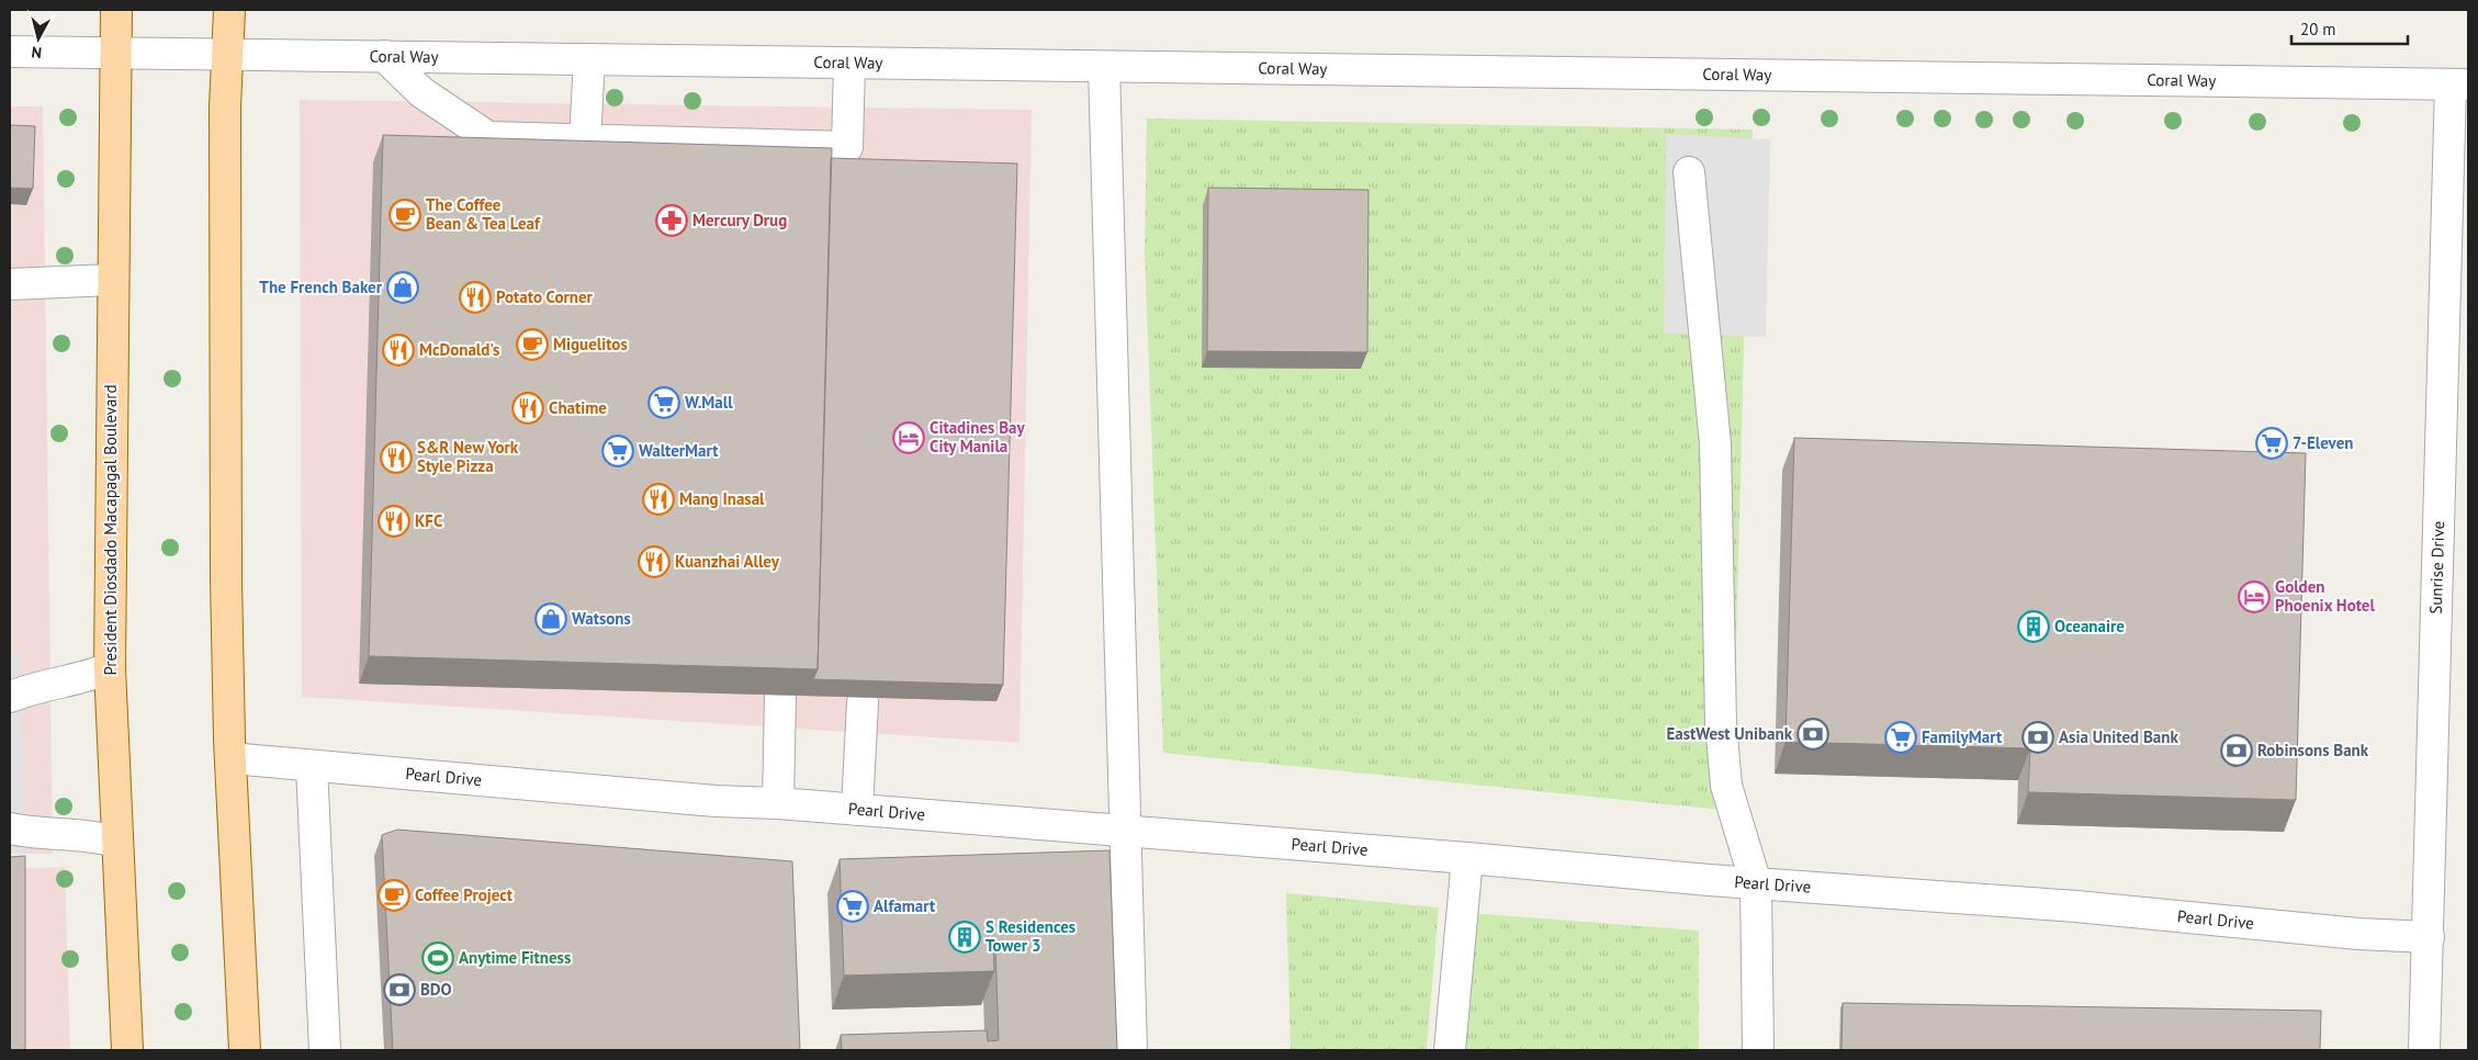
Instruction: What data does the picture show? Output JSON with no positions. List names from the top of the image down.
{
  "streets": {
    "main road": ["President Diosdado Macapagal Boulevard"],
    "street": ["Coral Way", "Sunrise Drive", "Pearl Drive"]
  },
  "crossings": [
    ["Coral Way", "President Diosdado Macapagal Boulevard"],
    ["Coral Way", "Sunrise Drive"],
    ["Sunrise Drive", "Pearl Drive"]
  ],
  "places": {
    "cafe": ["The Coffee Bean & Tea Leaf", "Miguelitos", "Coffee Project"],
    "pharmacy": ["Mercury Drug"],
    "shop": ["The French Baker", "Watsons"],
    "restaurant": [
      "Potato Corner",
      "McDonald's",
      "Chatime",
      "S&R New York Style Pizza",
      "Mang Inasal",
      "KFC",
      "Kuanzhai Alley"
    ],
    "supermarket": [
      "W.Mall",
      "7-Eleven",
      "WalterMart",
      "FamilyMart",
      "Alfamart"
    ],
    "hotel": ["Citadines Bay City Manila", "Golden Phoenix Hotel"],
    "building": ["Oceanaire", "S Residences Tower 3"],
    "bank": [
      "EastWest Unibank",
      "Asia United Bank",
      "Robinsons Bank",
      "BDO"
    ],
    "sports": ["Anytime Fitness"]
  },
  "scale_bar": "20 m",
  "north": "bottom"
}
